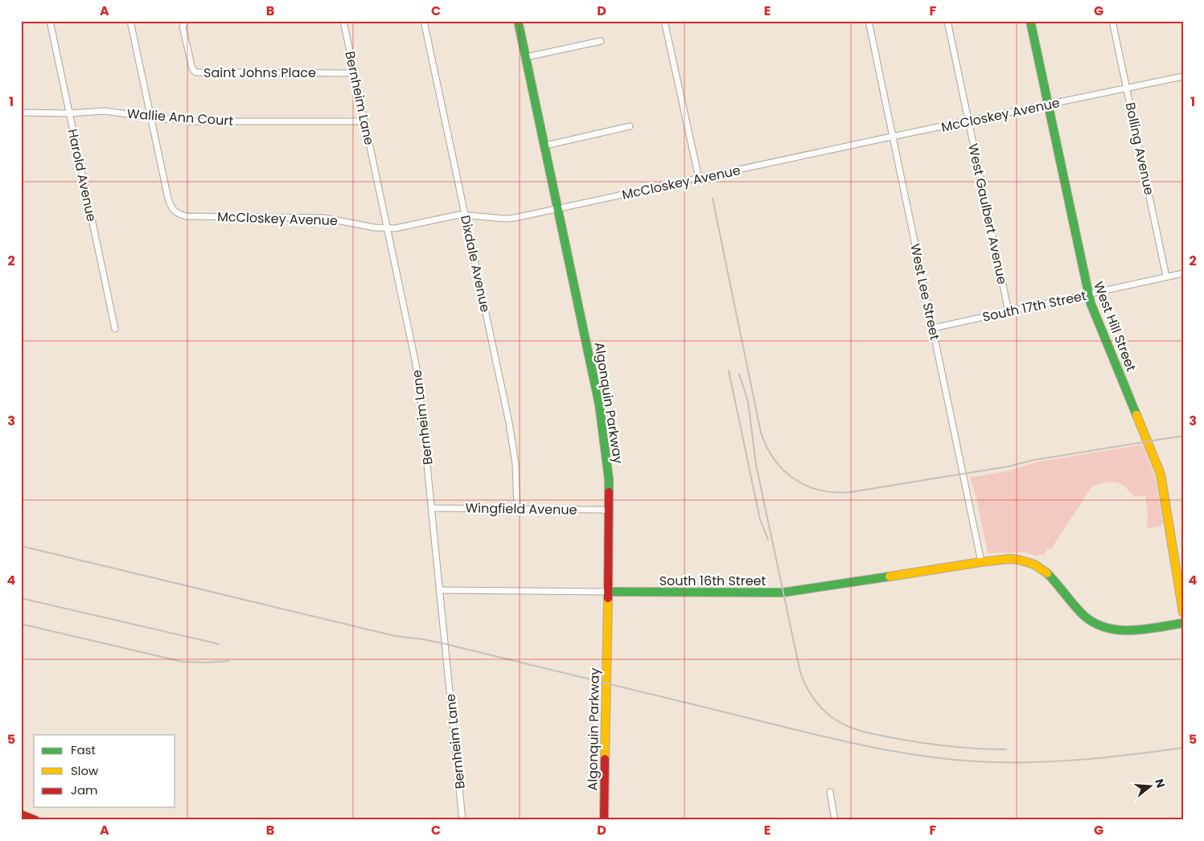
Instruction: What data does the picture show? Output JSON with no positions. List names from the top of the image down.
{
  "streets": {
    "street": [
      "Saint Johns Place",
      "Bernheim Lane",
      "McCloskey Avenue",
      "Wallie Ann Court",
      "Bolling Avenue",
      "Harold Avenue",
      "West Gaulbert Avenue",
      "Dixdale Avenue",
      "West Lee Street",
      "South 17th Street",
      "West Hill Street",
      "Algonquin Parkway",
      "Wingfield Avenue",
      "South 16th Street"
    ]
  },
  "crossings": [
    ["Saint Johns Place", "Bernheim Lane"],
    ["Bernheim Lane", "McCloskey Avenue"],
    ["Bernheim Lane", "Wallie Ann Court"],
    ["Bernheim Lane", "Wingfield Avenue"],
    ["Bernheim Lane", "South 16th Street"],
    ["McCloskey Avenue", "Wallie Ann Court"],
    ["McCloskey Avenue", "Bolling Avenue"],
    ["McCloskey Avenue", "West Gaulbert Avenue"],
    ["McCloskey Avenue", "Dixdale Avenue"],
    ["McCloskey Avenue", "West Lee Street"],
    ["McCloskey Avenue", "West Hill Street"],
    ["McCloskey Avenue", "Algonquin Parkway"],
    ["Wallie Ann Court", "Harold Avenue"],
    ["Bolling Avenue", "South 17th Street"],
    ["West Gaulbert Avenue", "South 17th Street"],
    ["Dixdale Avenue", "Wingfield Avenue"],
    ["West Lee Street", "South 17th Street"],
    ["West Lee Street", "South 16th Street"],
    ["South 17th Street", "West Hill Street"],
    ["Algonquin Parkway", "Wingfield Avenue"],
    ["Algonquin Parkway", "South 16th Street"]
  ],
  "legend": ["Fast", "Slow", "Jam"],
  "north": "right",
  "grid": {
    "columns": [
      "A",
      "B",
      "C",
      "D",
      "E",
      "F",
      "G"
    ],
    "rows": [
      "1",
      "2",
      "3",
      "4",
      "5"
    ]
  }
}
